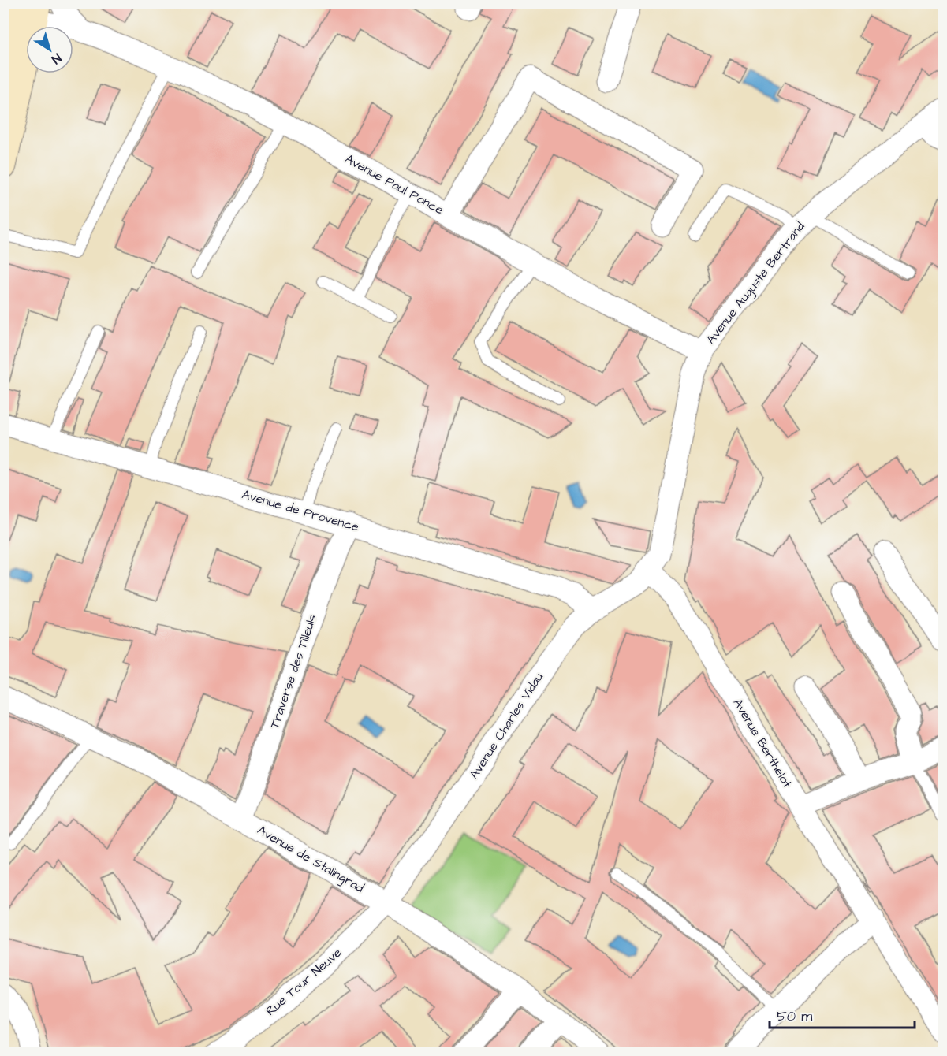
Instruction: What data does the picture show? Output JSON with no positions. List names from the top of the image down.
{
  "streets": {
    "street": [
      "Avenue Paul Ponce",
      "Avenue Auguste Bertrand",
      "Avenue de Provence",
      "Traverse des Tilleuls",
      "Avenue Charles Vidau",
      "Avenue Berthelot",
      "Avenue de Stalingrad",
      "Rue Tour Neuve"
    ]
  },
  "crossings": [
    ["Avenue Paul Ponce", "Avenue Auguste Bertrand"],
    ["Avenue Auguste Bertrand", "Avenue Charles Vidau"],
    ["Avenue Auguste Bertrand", "Avenue Berthelot"],
    ["Avenue de Provence", "Traverse des Tilleuls"],
    ["Avenue de Provence", "Avenue Charles Vidau"],
    ["Traverse des Tilleuls", "Avenue de Stalingrad"],
    ["Avenue Charles Vidau", "Avenue Berthelot"],
    ["Avenue Charles Vidau", "Avenue de Stalingrad"],
    ["Avenue Charles Vidau", "Rue Tour Neuve"],
    ["Avenue de Stalingrad", "Rue Tour Neuve"]
  ],
  "scale_bar": "50 m",
  "north": "bottom right"
}
